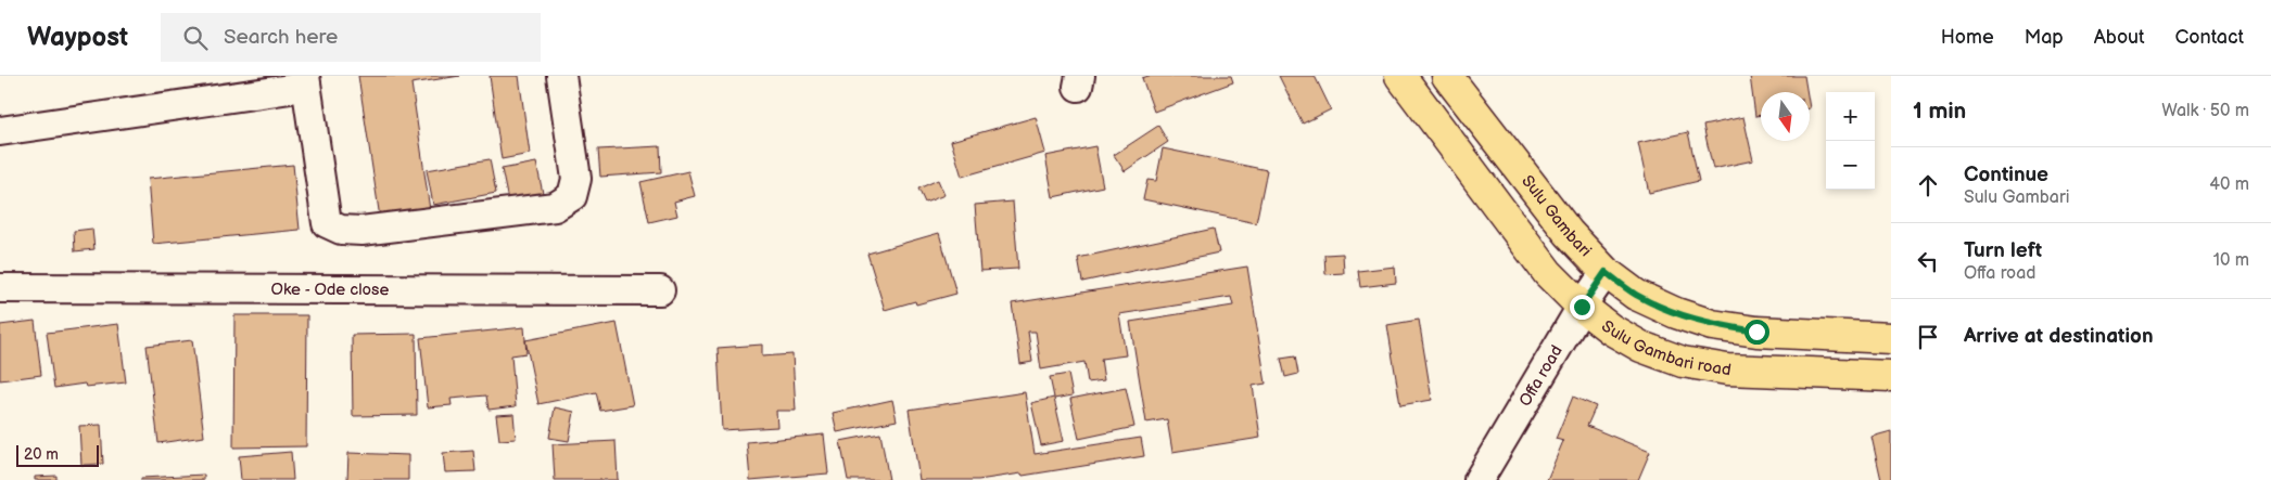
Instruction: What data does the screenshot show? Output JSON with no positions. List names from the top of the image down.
{
  "streets": {
    "main road": ["Sulu Gambari", "Sulu Gambari road"],
    "street": ["Oke - Ode close", "Offa road"]
  },
  "crossings": [
    ["Sulu Gambari", "Offa road"],
    ["Sulu Gambari road", "Offa road"]
  ],
  "scale_bar": "20 m",
  "north": "bottom",
  "page": {
    "header": "Waypost",
    "search": "Search here",
    "nav": [
      "Home",
      "Map",
      "About",
      "Contact"
    ],
    "heading": ["1 min", "Walk · 50 m"],
    "map_buttons": ["+", "−"],
    "list": [
      ["Continue", "Sulu Gambari", "40 m"],
      ["Turn left", "Offa road", "10 m"],
      "Arrive at destination"
    ],
    "scale": "20 m"
  }
}
